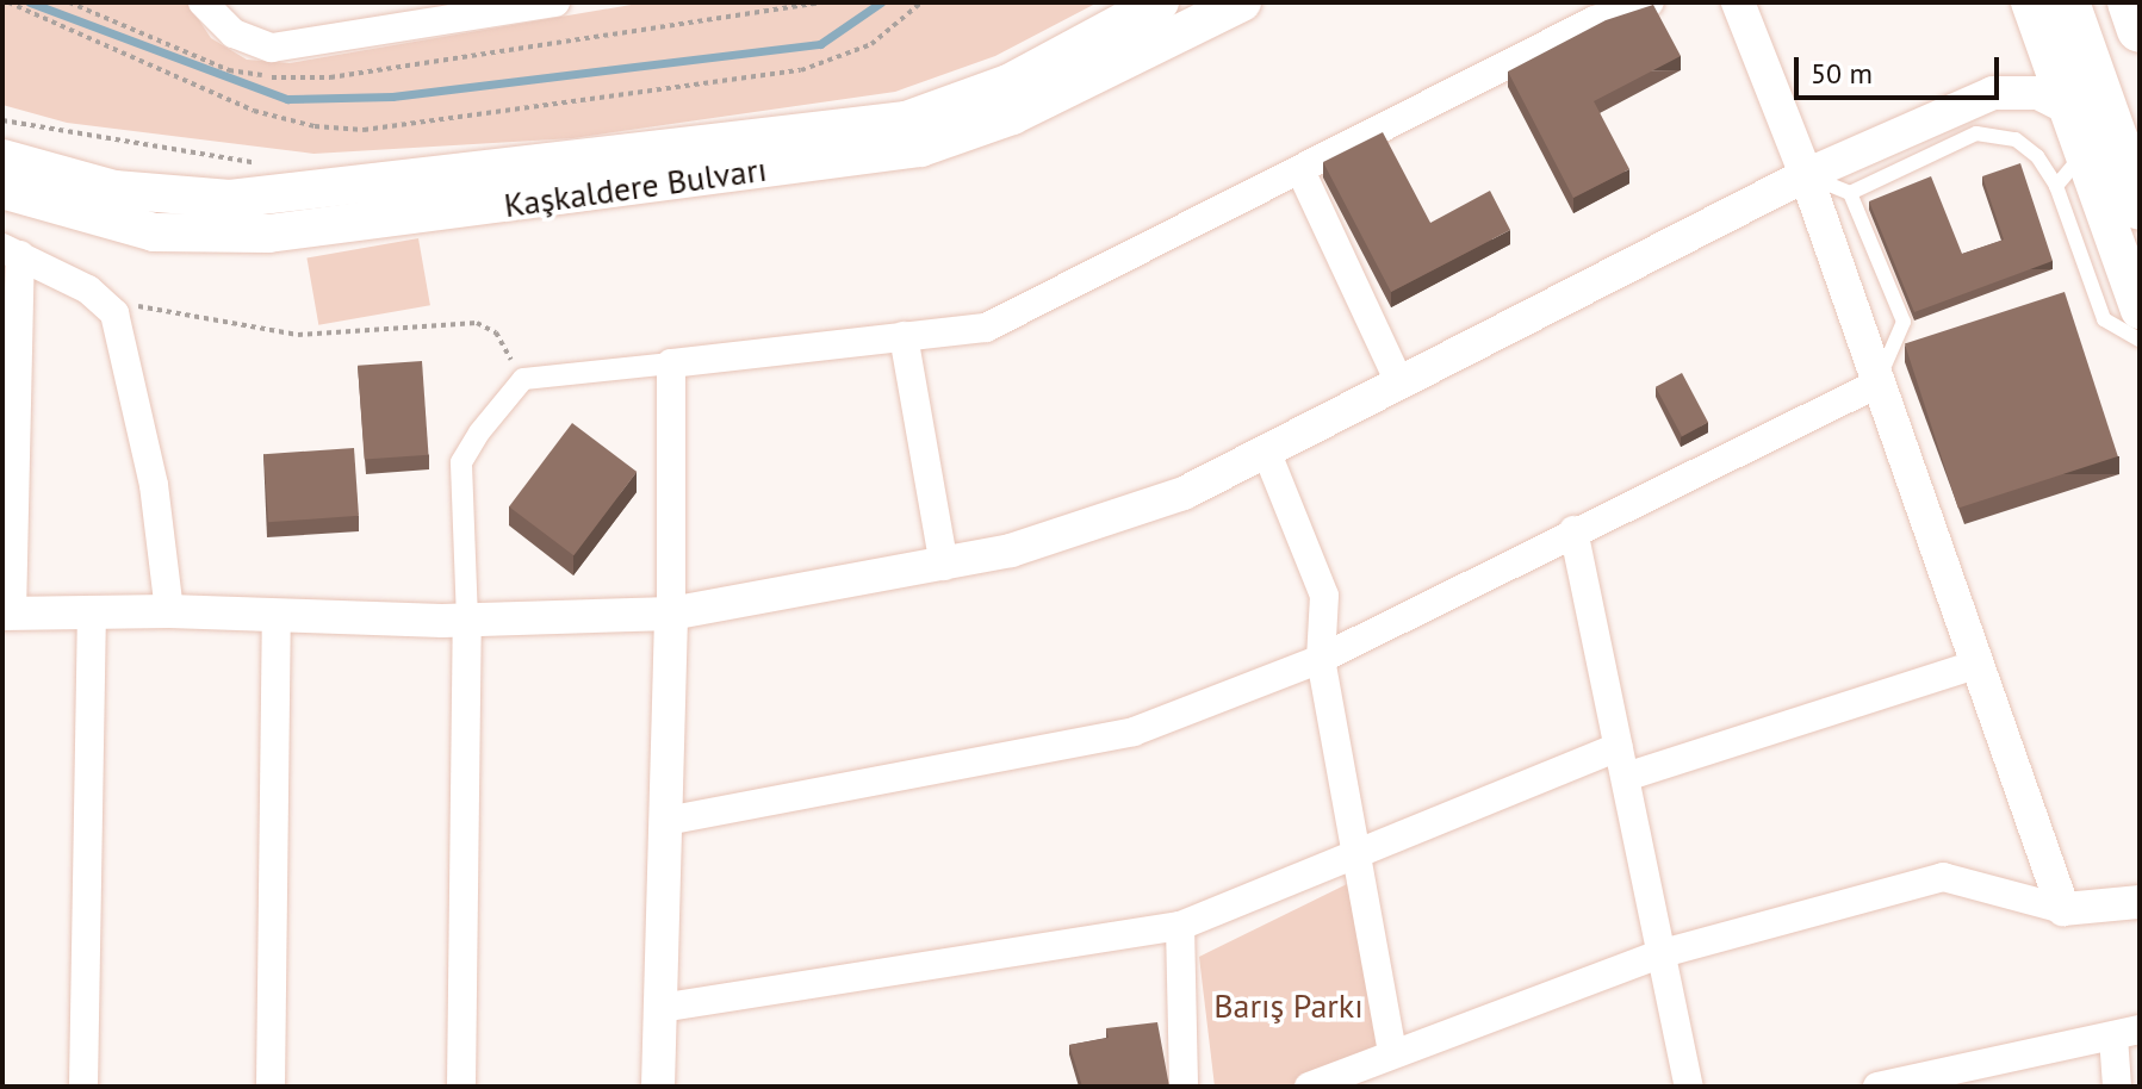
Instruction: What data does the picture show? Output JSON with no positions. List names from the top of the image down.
{
  "streets": {
    "main road": ["Kaşkaldere Bulvarı"]
  },
  "parks": ["Barış Parkı"],
  "scale_bar": "50 m"
}
